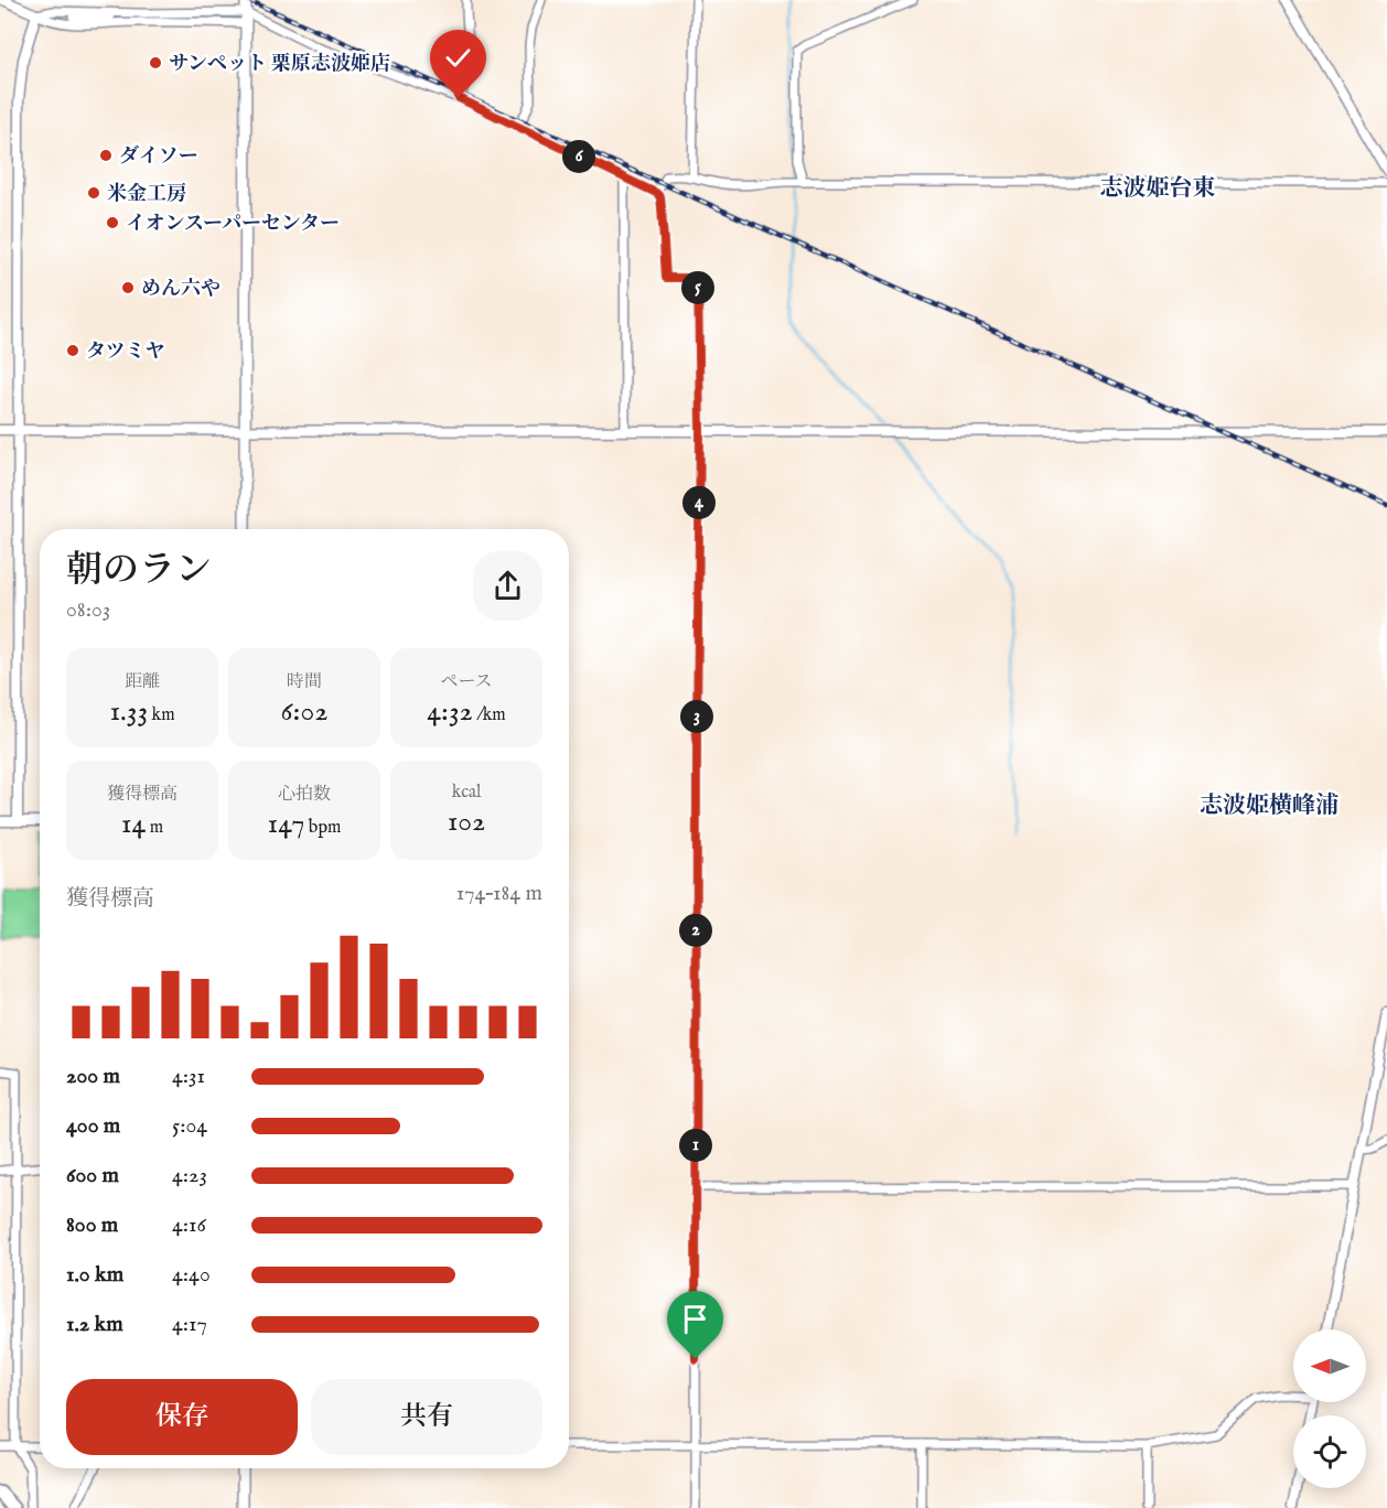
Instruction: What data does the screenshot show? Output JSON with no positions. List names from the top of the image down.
{
  "districts": ["志波姫台東", "志波姫横峰浦"],
  "places": [
    "サンペット 栗原志波姫店",
    "ダイソー",
    "米金工房",
    "イオンスーパーセンター",
    "めん六や",
    "タツミヤ"
  ],
  "north": "left",
  "page": {
    "pins": [
      "6",
      "5",
      "4",
      "3",
      "2",
      "1"
    ],
    "heading": ["朝のラン", "08:03"],
    "stats": [
      ["距離", "1.33 km"],
      ["時間", "6:02"],
      ["ペース", "4:32 /km"],
      ["獲得標高", "14 m"],
      ["心拍数", "147 bpm"],
      ["kcal", "102"]
    ],
    "chart": ["獲得標高", "174–184 m"],
    "list": [
      {
        "name": "200 m",
        "note": "4:31"
      },
      {
        "name": "400 m",
        "note": "5:04"
      },
      {
        "name": "600 m",
        "note": "4:23"
      },
      {
        "name": "800 m",
        "note": "4:16"
      },
      {
        "name": "1.0 km",
        "note": "4:40"
      },
      {
        "name": "1.2 km",
        "note": "4:17"
      }
    ],
    "buttons": ["保存", "共有"]
  }
}
